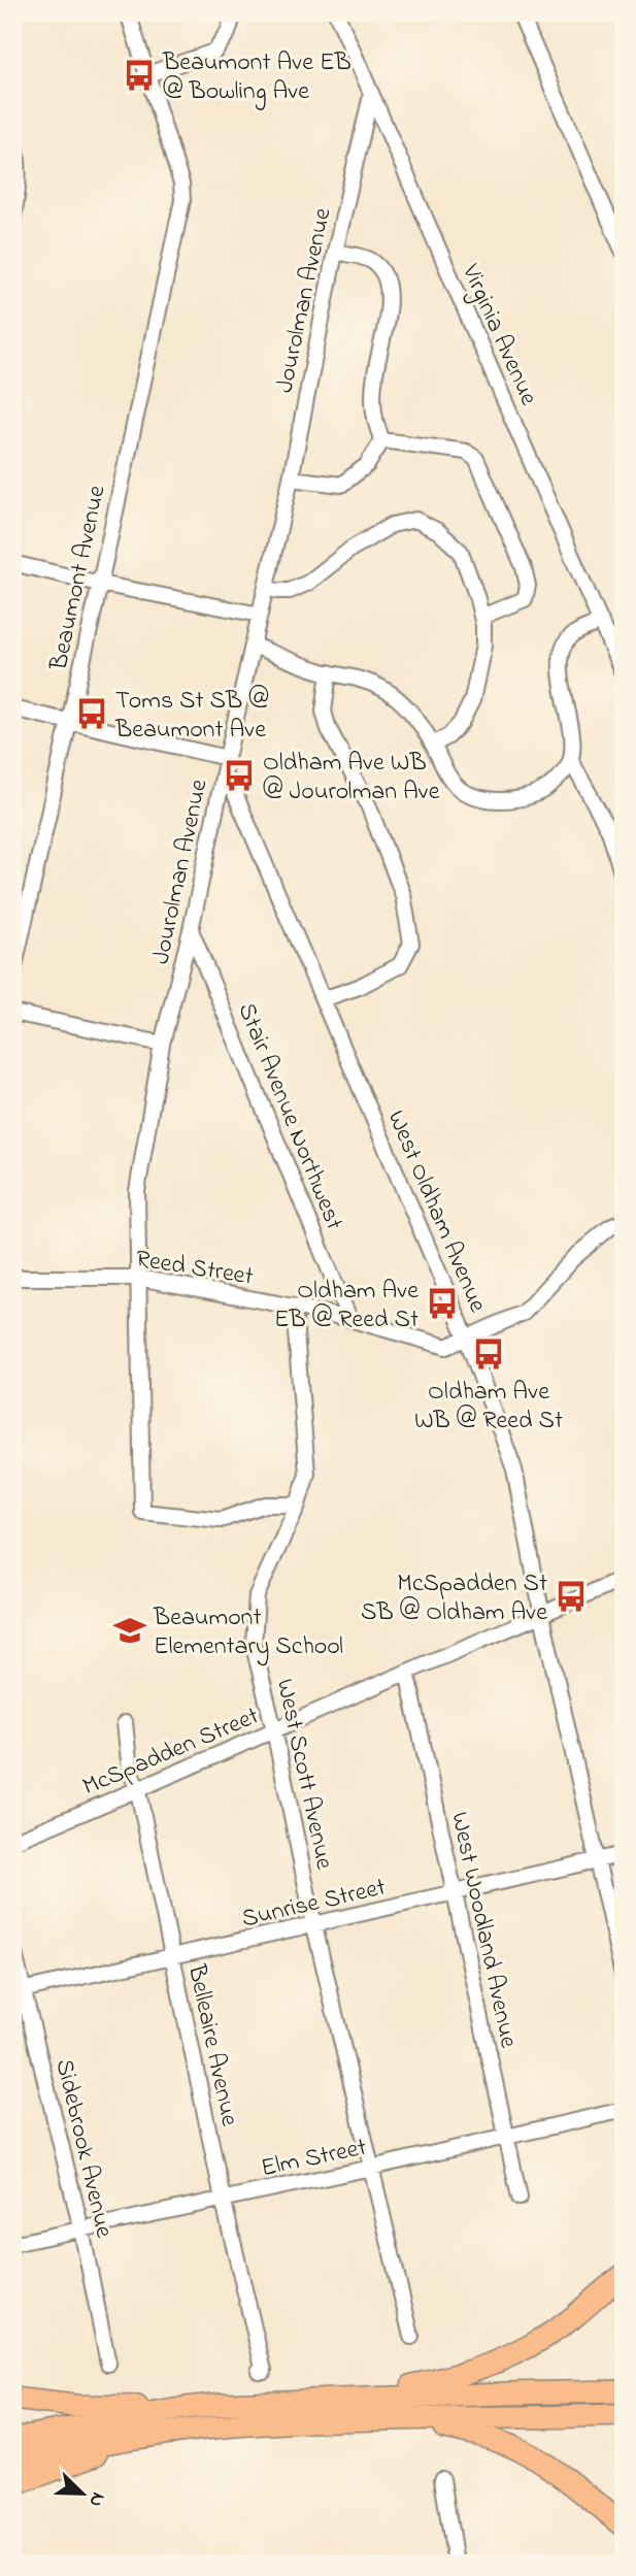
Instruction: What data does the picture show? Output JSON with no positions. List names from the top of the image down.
{
  "streets": {
    "street": [
      "Jourolman Avenue",
      "Virginia Avenue",
      "Beaumont Avenue",
      "Stair Avenue Northwest",
      "West Oldham Avenue",
      "Reed Street",
      "McSpadden Street",
      "West Scott Avenue",
      "Sunrise Street",
      "West Woodland Avenue",
      "Belleaire Avenue",
      "Sidebrook Avenue",
      "Elm Street"
    ]
  },
  "crossings": [
    ["Jourolman Avenue", "Virginia Avenue"],
    ["Jourolman Avenue", "Stair Avenue Northwest"],
    ["Jourolman Avenue", "West Oldham Avenue"],
    ["Jourolman Avenue", "Reed Street"],
    ["Jourolman Avenue", "West Scott Avenue"],
    ["Stair Avenue Northwest", "Reed Street"],
    ["West Oldham Avenue", "Reed Street"],
    ["West Oldham Avenue", "McSpadden Street"],
    ["West Oldham Avenue", "Sunrise Street"],
    ["Reed Street", "West Scott Avenue"],
    ["McSpadden Street", "West Scott Avenue"],
    ["McSpadden Street", "West Woodland Avenue"],
    ["McSpadden Street", "Belleaire Avenue"],
    ["West Scott Avenue", "Sunrise Street"],
    ["West Scott Avenue", "Elm Street"],
    ["Sunrise Street", "West Woodland Avenue"],
    ["Sunrise Street", "Belleaire Avenue"],
    ["Sunrise Street", "Sidebrook Avenue"],
    ["West Woodland Avenue", "Elm Street"],
    ["Belleaire Avenue", "Elm Street"],
    ["Sidebrook Avenue", "Elm Street"]
  ],
  "places": {
    "bus stop": [
      "Beaumont Ave EB @ Bowling Ave",
      "Toms St SB @ Beaumont Ave",
      "Oldham Ave WB @ Jourolman Ave",
      "Oldham Ave EB @ Reed St",
      "Oldham Ave WB @ Reed St",
      "McSpadden St SB @ Oldham Ave"
    ],
    "school or university": ["Beaumont Elementary School"]
  },
  "north": "bottom right"
}
